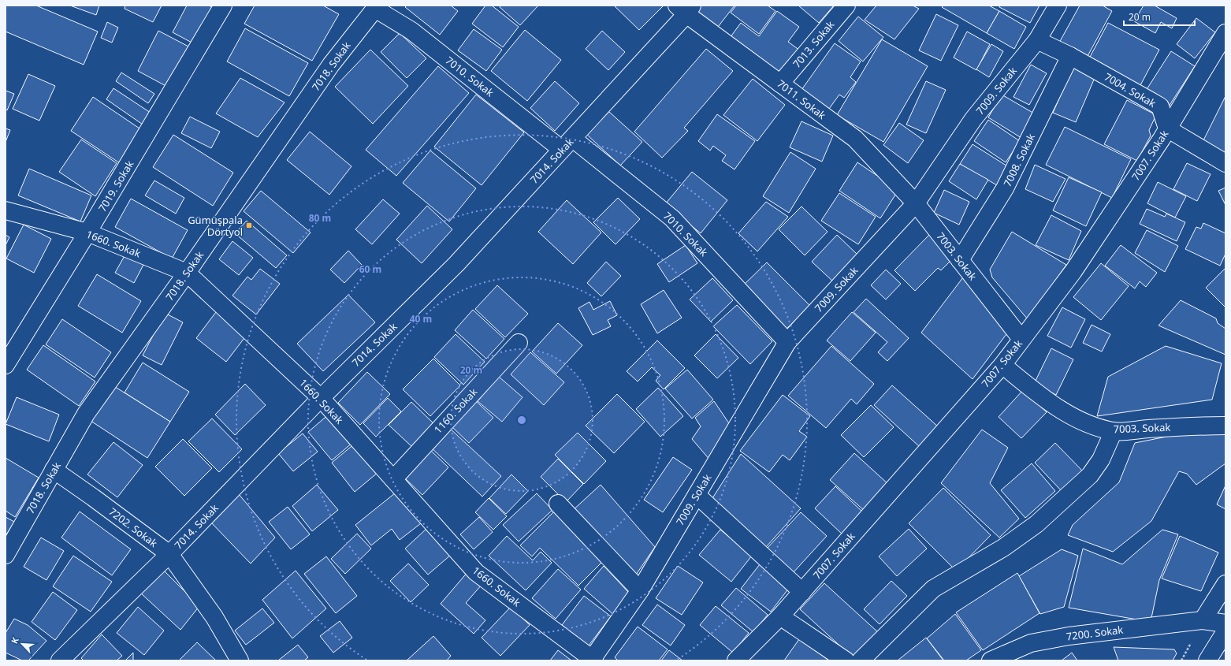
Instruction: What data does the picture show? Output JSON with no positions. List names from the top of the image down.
{
  "streets": {
    "street": [
      "7013. Sokak",
      "7018. Sokak",
      "7010. Sokak",
      "7004. Sokak",
      "7009. Sokak",
      "7011. Sokak",
      "7007. Sokak",
      "7008. Sokak",
      "7014. Sokak",
      "7019. Sokak",
      "1660. Sokak",
      "7003. Sokak",
      "1160. Sokak",
      "7202. Sokak",
      "7200. Sokak"
    ]
  },
  "crossings": [
    ["7013. Sokak", "7011. Sokak"],
    ["7018. Sokak", "7010. Sokak"],
    ["7018. Sokak", "1660. Sokak"],
    ["7018. Sokak", "7202. Sokak"],
    ["7010. Sokak", "7009. Sokak"],
    ["7010. Sokak", "7014. Sokak"],
    ["7004. Sokak", "7009. Sokak"],
    ["7004. Sokak", "7007. Sokak"],
    ["7004. Sokak", "7008. Sokak"],
    ["7009. Sokak", "7011. Sokak"],
    ["7009. Sokak", "1660. Sokak"],
    ["7009. Sokak", "7003. Sokak"],
    ["7011. Sokak", "7014. Sokak"],
    ["7011. Sokak", "7003. Sokak"],
    ["7007. Sokak", "7003. Sokak"],
    ["7008. Sokak", "7003. Sokak"],
    ["7014. Sokak", "1660. Sokak"],
    ["7014. Sokak", "7202. Sokak"],
    ["7019. Sokak", "1660. Sokak"],
    ["1660. Sokak", "1160. Sokak"]
  ],
  "places": {
    "transit": ["Gümüşpala Dörtyol"]
  },
  "scale_bar": "20 m",
  "north": "top left",
  "rings": [
    "80 m",
    "60 m",
    "40 m",
    "20 m"
  ]
}
